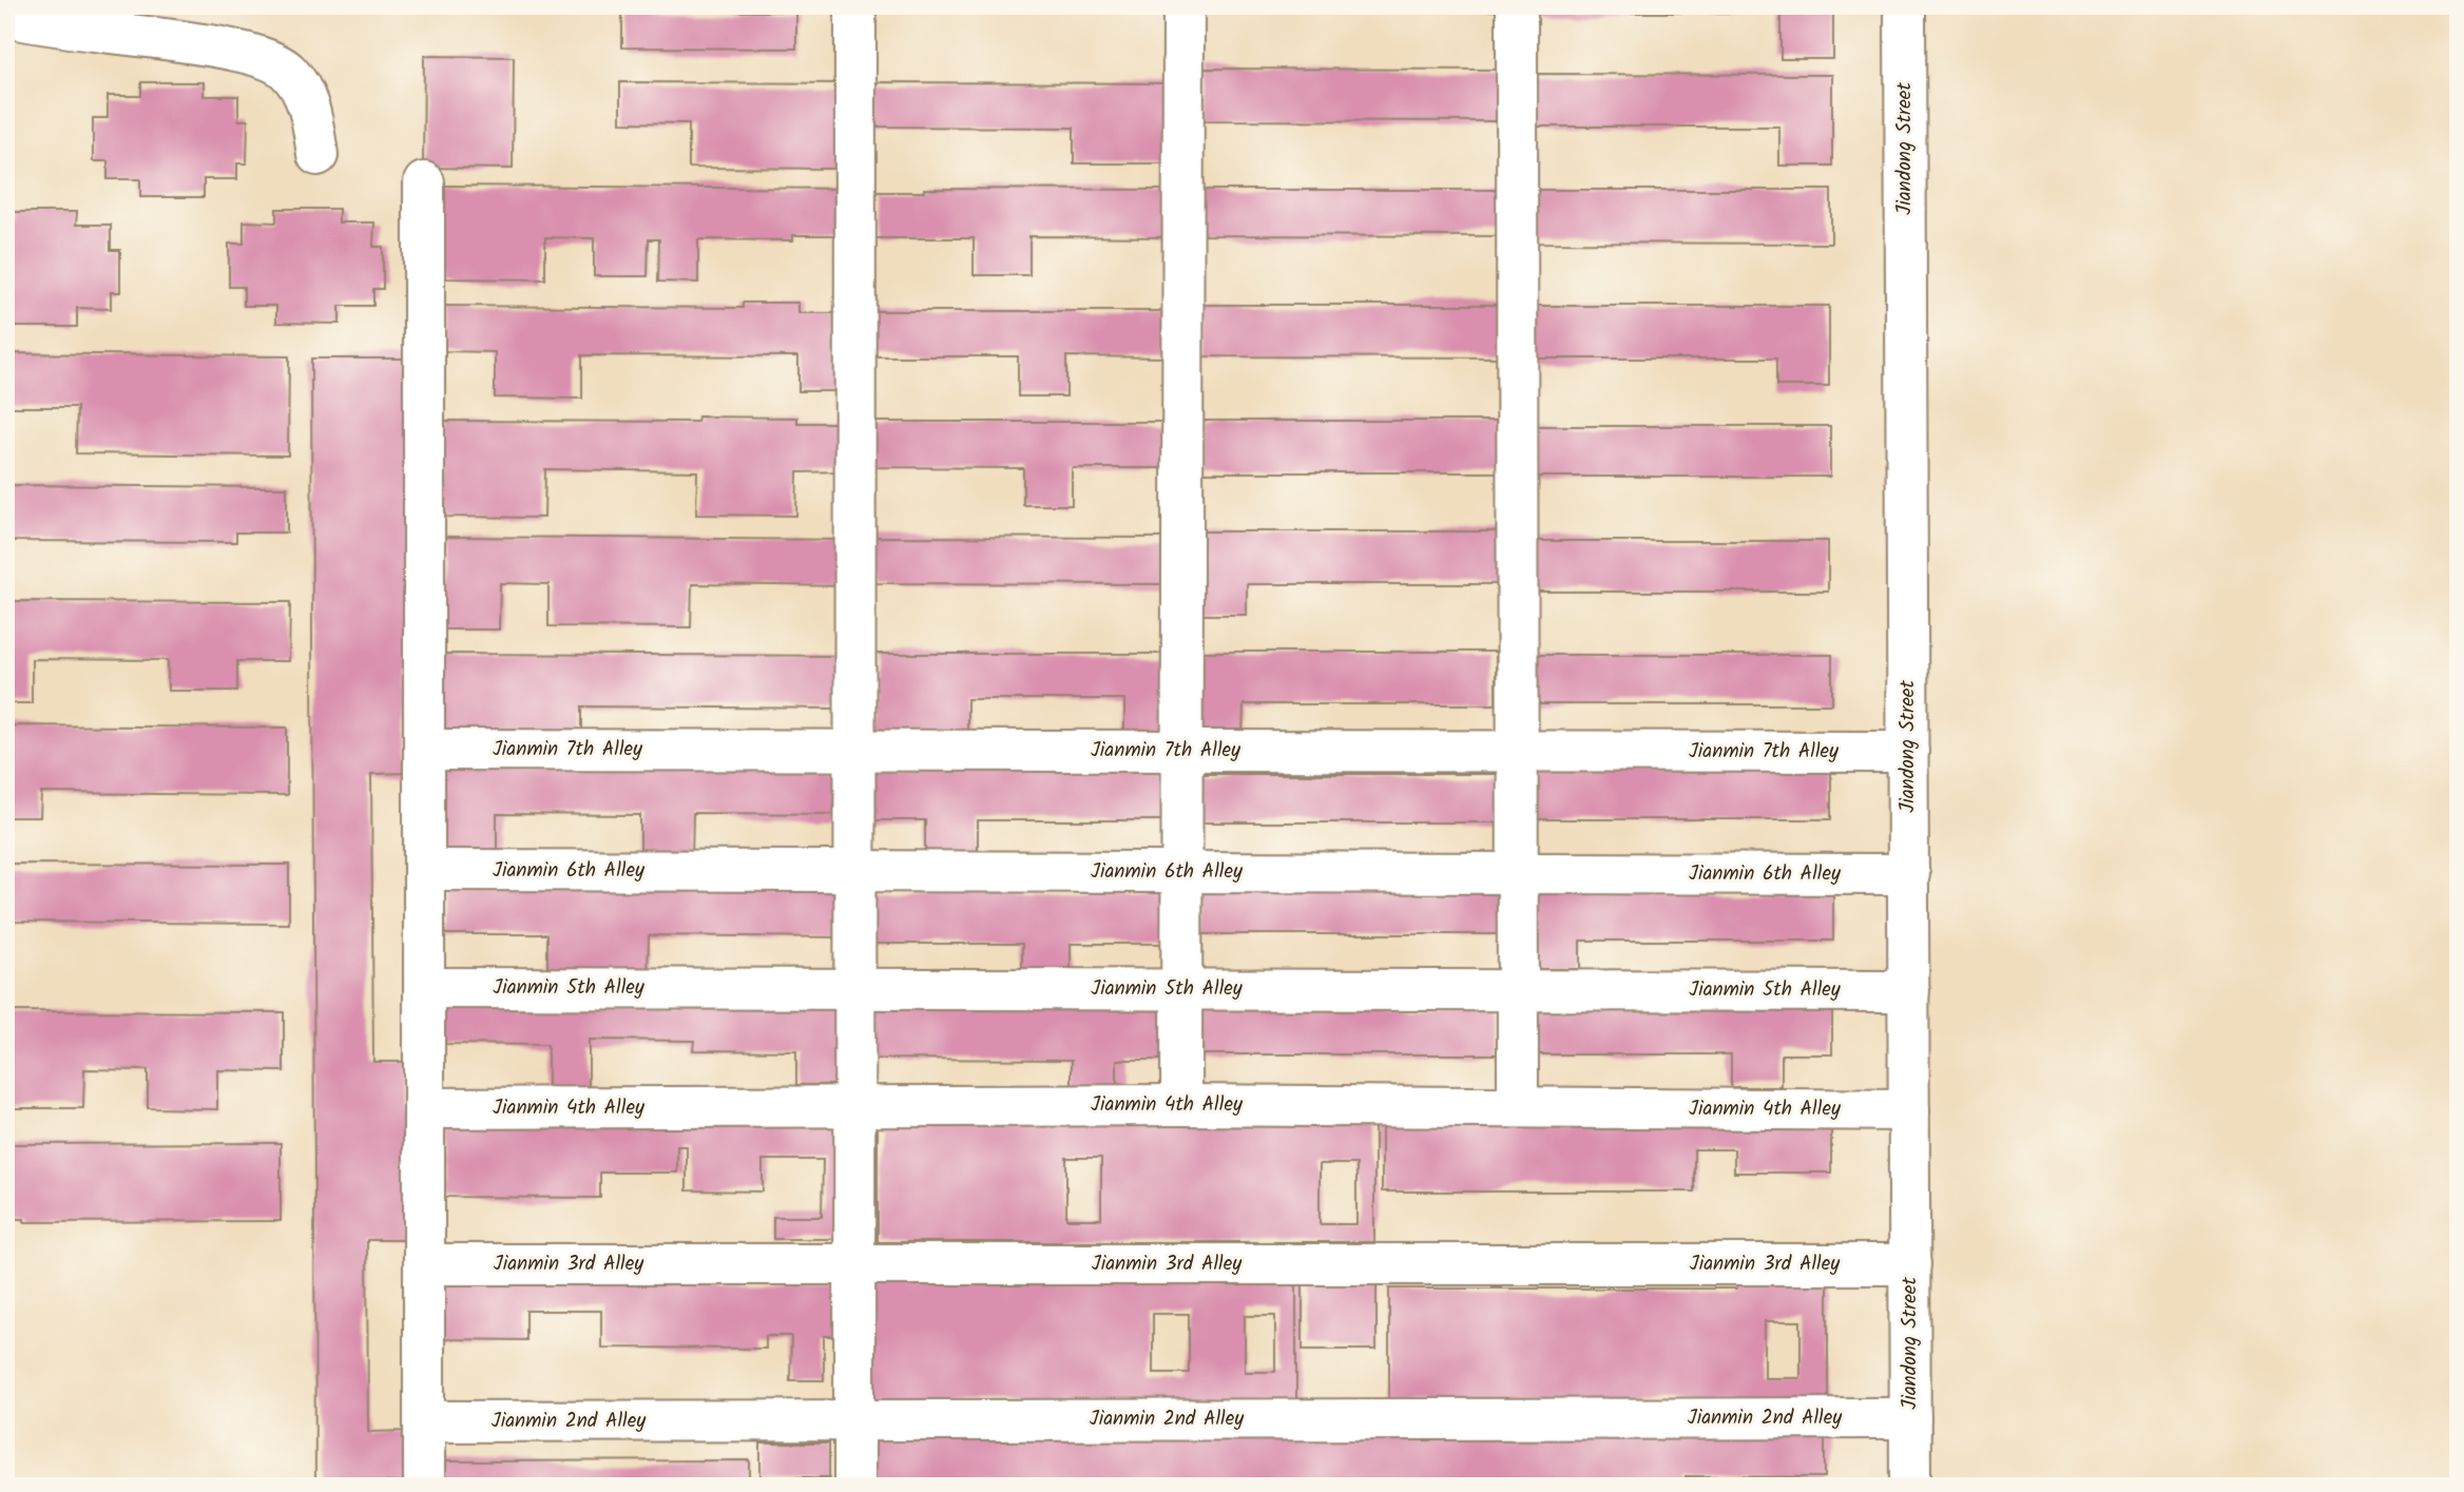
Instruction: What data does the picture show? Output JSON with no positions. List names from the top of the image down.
{
  "streets": {
    "street": [
      "Jiandong Street",
      "Jianmin 7th Alley",
      "Jianmin 6th Alley",
      "Jianmin 5th Alley",
      "Jianmin 4th Alley",
      "Jianmin 3rd Alley",
      "Jianmin 2nd Alley"
    ]
  },
  "crossings": [
    ["Jiandong Street", "Jianmin 7th Alley"],
    ["Jiandong Street", "Jianmin 6th Alley"],
    ["Jiandong Street", "Jianmin 5th Alley"],
    ["Jiandong Street", "Jianmin 4th Alley"],
    ["Jiandong Street", "Jianmin 3rd Alley"],
    ["Jiandong Street", "Jianmin 2nd Alley"]
  ]
}
